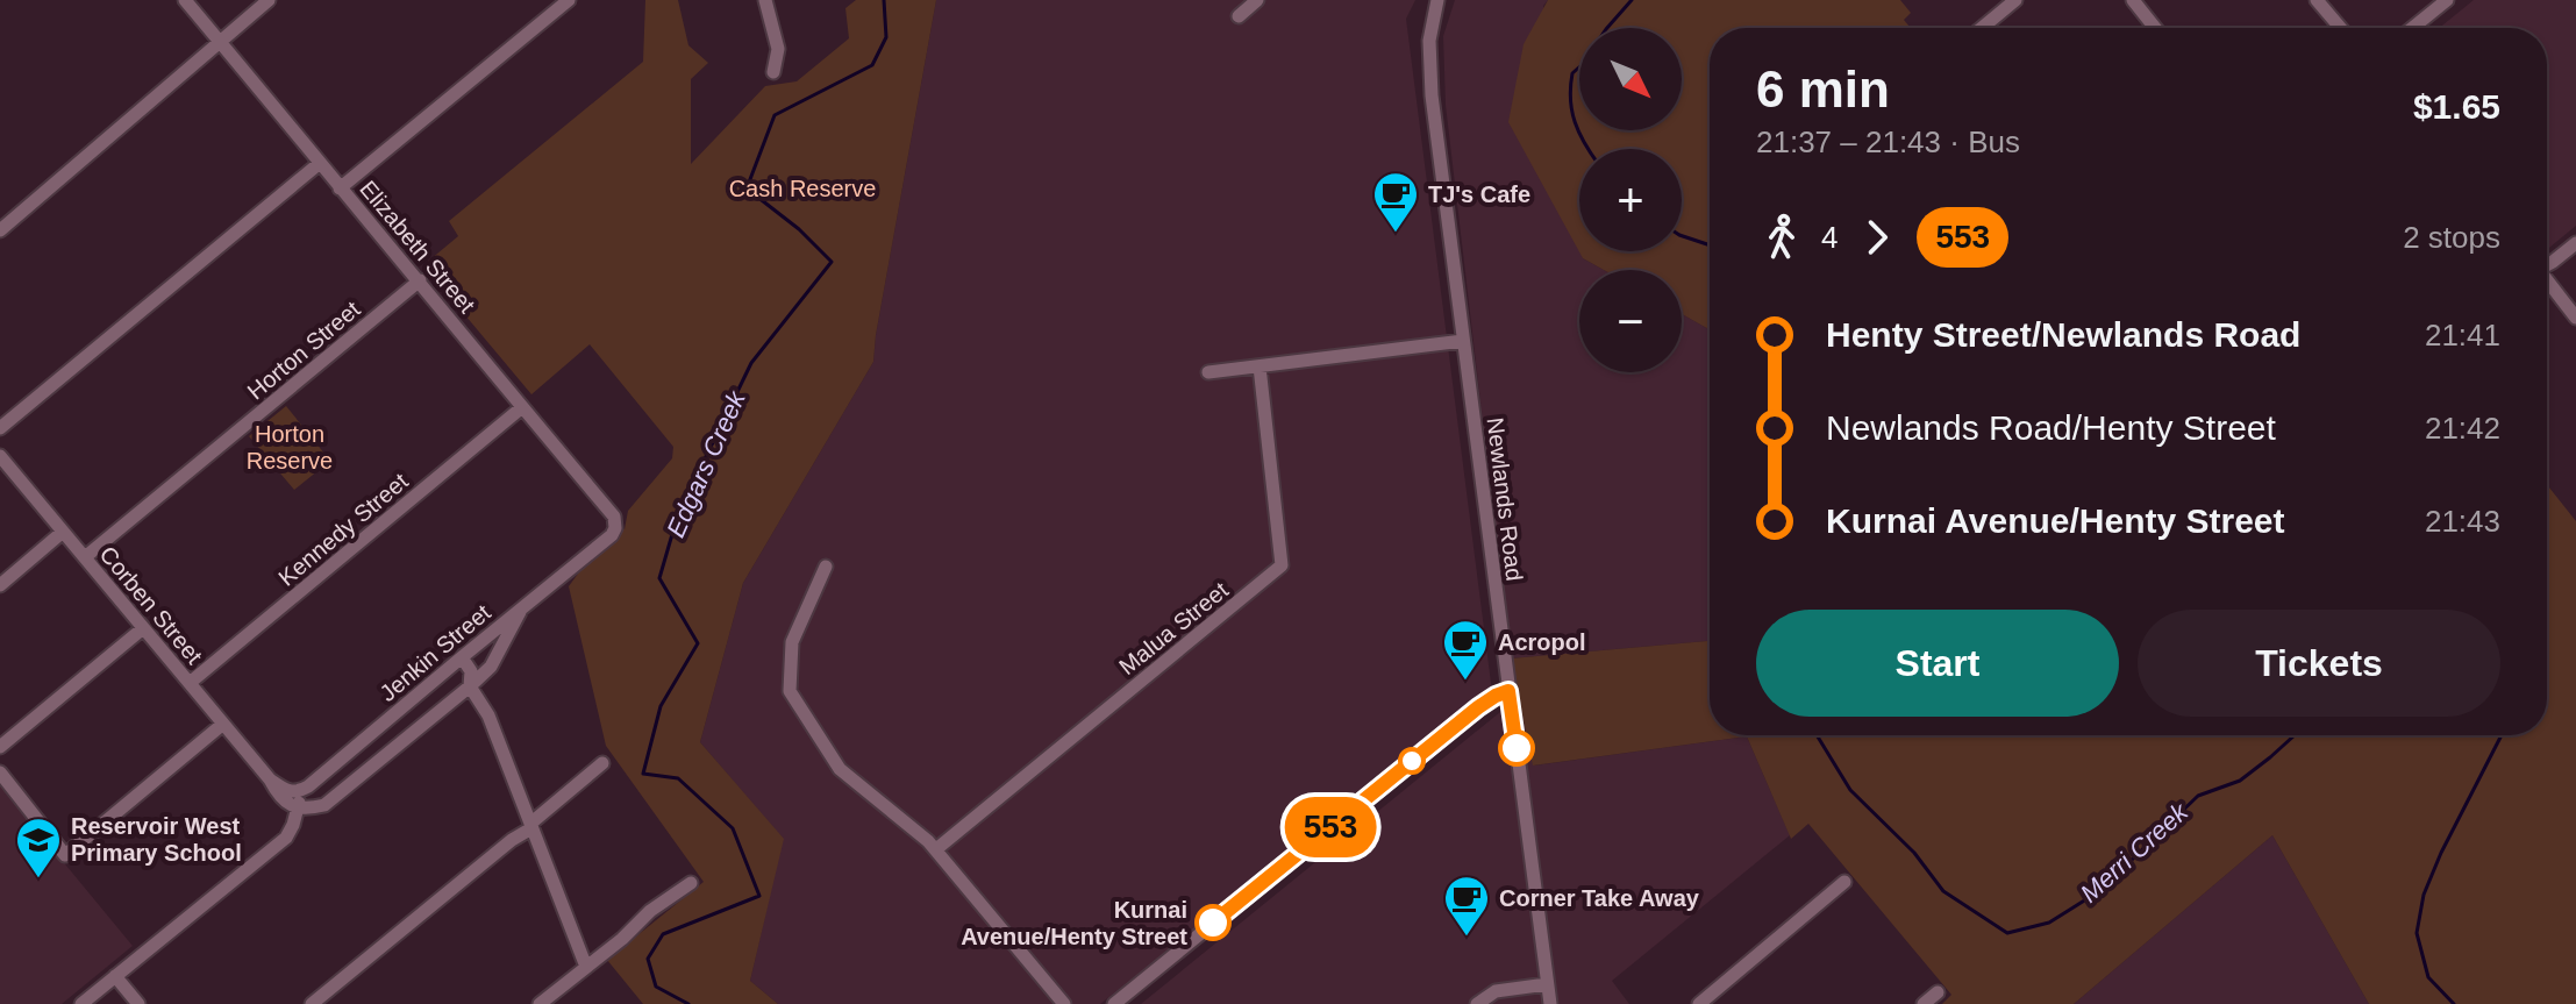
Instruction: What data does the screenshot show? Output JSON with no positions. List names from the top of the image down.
{
  "streets": {
    "street": [
      "Elizabeth Street",
      "Horton Street",
      "Newlands Road",
      "Kennedy Street",
      "Corben Street",
      "Malua Street",
      "Jenkin Street"
    ]
  },
  "crossings": [
    ["Elizabeth Street", "Horton Street"],
    ["Elizabeth Street", "Kennedy Street"],
    ["Elizabeth Street", "Jenkin Street"],
    ["Horton Street", "Corben Street"],
    ["Kennedy Street", "Corben Street"]
  ],
  "water": ["Edgars Creek", "Merri Creek"],
  "parks": ["Cash Reserve", "Horton Reserve"],
  "places": {
    "cafe": ["TJ's Cafe", "Acropol", "Corner Take Away"],
    "school or university": ["Reservoir West Primary School"],
    "other": ["Kurnai Avenue/Henty Street"]
  },
  "lines": ["bus line 553"],
  "north": "bottom right",
  "page": {
    "on_map": "553",
    "map_buttons": ["+", "−"],
    "heading": ["6 min", "21:37 – 21:43 · Bus", "$1.65"],
    "legs": ["4", "553", "2 stops"],
    "list": [
      {
        "name": "Henty Street/Newlands Road",
        "value": "21:41"
      },
      {
        "name": "Newlands Road/Henty Street",
        "value": "21:42"
      },
      {
        "name": "Kurnai Avenue/Henty Street",
        "value": "21:43"
      }
    ],
    "buttons": ["Start", "Tickets"]
  }
}
